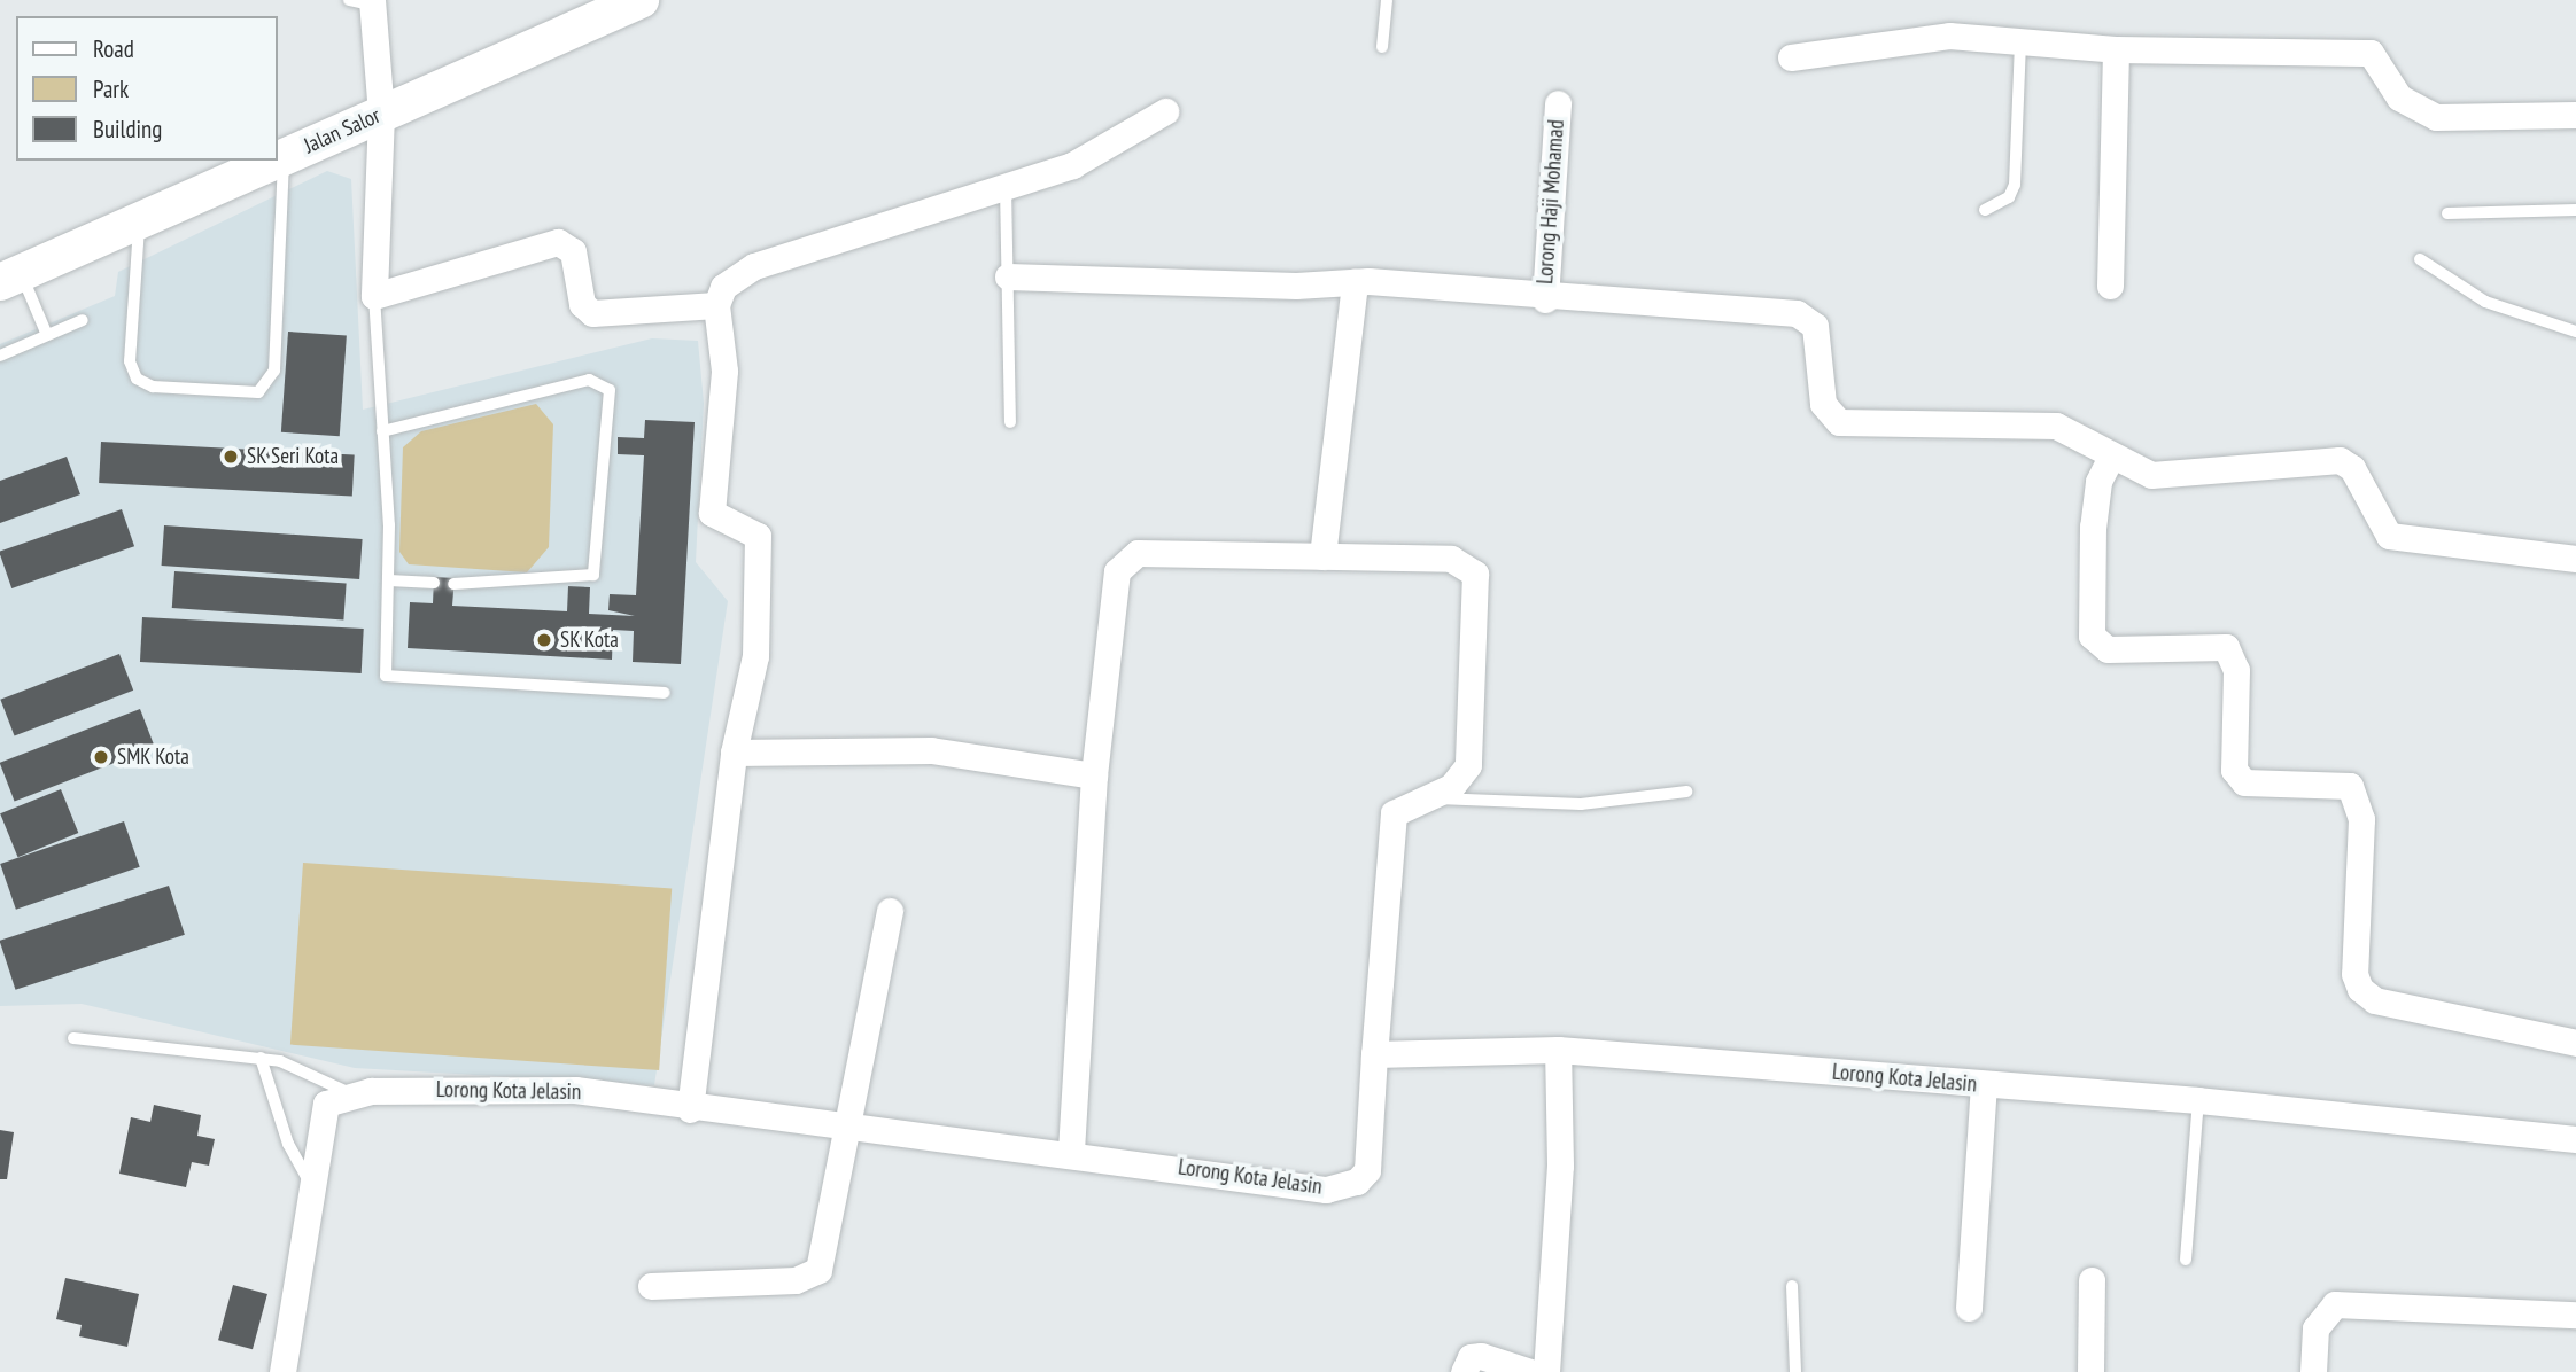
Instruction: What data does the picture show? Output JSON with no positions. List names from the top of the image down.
{
  "streets": {
    "main road": ["Jalan Salor"],
    "street": ["Lorong Haji Mohamad", "Lorong Kota Jelasin"]
  },
  "places": ["SK Seri Kota", "SK Kota", "SMK Kota"],
  "legend": ["Road", "Park", "Building"]
}
